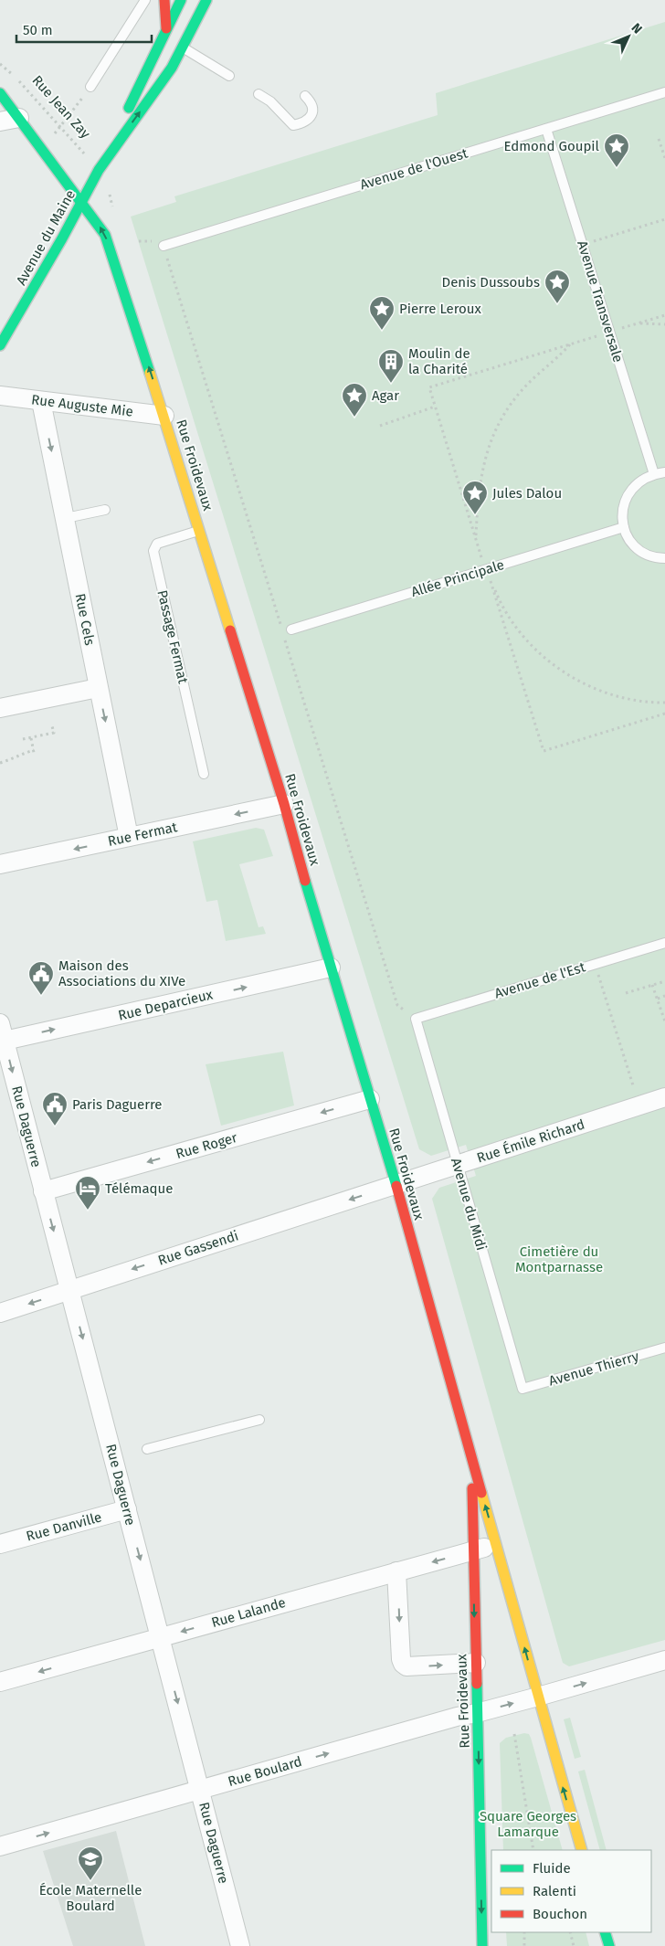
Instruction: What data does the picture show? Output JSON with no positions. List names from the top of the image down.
{
  "streets": {
    "main road": ["Avenue du Maine", "Rue Froidevaux"],
    "street": [
      "Rue Auguste Mie",
      "Rue Cels",
      "Rue Fermat",
      "Rue Deparcieux",
      "Rue Daguerre",
      "Rue Émile Richard",
      "Rue Roger",
      "Rue Gassendi",
      "Rue Danville",
      "Rue Lalande",
      "Rue Boulard"
    ],
    "lane": [
      "Avenue de l'Ouest",
      "Avenue Transversale",
      "Allée Principale",
      "Passage Fermat",
      "Avenue de l'Est",
      "Avenue du Midi",
      "Avenue Thierry"
    ],
    "path": ["Rue Jean Zay"]
  },
  "crossings": [
    ["Rue Jean Zay", "Avenue du Maine"],
    ["Avenue de l'Ouest", "Avenue Transversale"],
    ["Avenue du Maine", "Rue Froidevaux"],
    ["Rue Auguste Mie", "Rue Froidevaux"],
    ["Rue Auguste Mie", "Rue Cels"],
    ["Rue Froidevaux", "Passage Fermat"],
    ["Rue Froidevaux", "Rue Fermat"],
    ["Rue Froidevaux", "Rue Deparcieux"],
    ["Rue Froidevaux", "Rue Émile Richard"],
    ["Rue Froidevaux", "Rue Roger"],
    ["Rue Froidevaux", "Rue Gassendi"],
    ["Rue Froidevaux", "Rue Lalande"],
    ["Rue Froidevaux", "Rue Boulard"],
    ["Rue Cels", "Rue Fermat"],
    ["Avenue de l'Est", "Avenue du Midi"],
    ["Rue Deparcieux", "Rue Daguerre"],
    ["Rue Daguerre", "Rue Roger"],
    ["Rue Daguerre", "Rue Gassendi"],
    ["Rue Daguerre", "Rue Danville"],
    ["Rue Daguerre", "Rue Lalande"],
    ["Rue Daguerre", "Rue Boulard"],
    ["Rue Émile Richard", "Avenue du Midi"],
    ["Rue Émile Richard", "Rue Gassendi"],
    ["Avenue du Midi", "Avenue Thierry"]
  ],
  "one_way": [
    "Rue Cels",
    "Rue Deparcieux",
    "Rue Daguerre",
    "Rue Roger",
    "Rue Gassendi",
    "Rue Lalande",
    "Rue Boulard"
  ],
  "parks": ["Cimetière du Montparnasse", "Square Georges Lamarque"],
  "places": {
    "place": [
      "Edmond Goupil",
      "Denis Dussoubs",
      "Pierre Leroux",
      "Agar",
      "Jules Dalou"
    ],
    "building": ["Moulin de la Charité"],
    "public building": ["Maison des Associations du XIVe", "Paris Daguerre"],
    "hotel": ["Télémaque"],
    "school or university": ["École Maternelle Boulard"]
  },
  "legend": ["Fluide", "Ralenti", "Bouchon"],
  "scale_bar": "50 m",
  "north": "top right"
}
